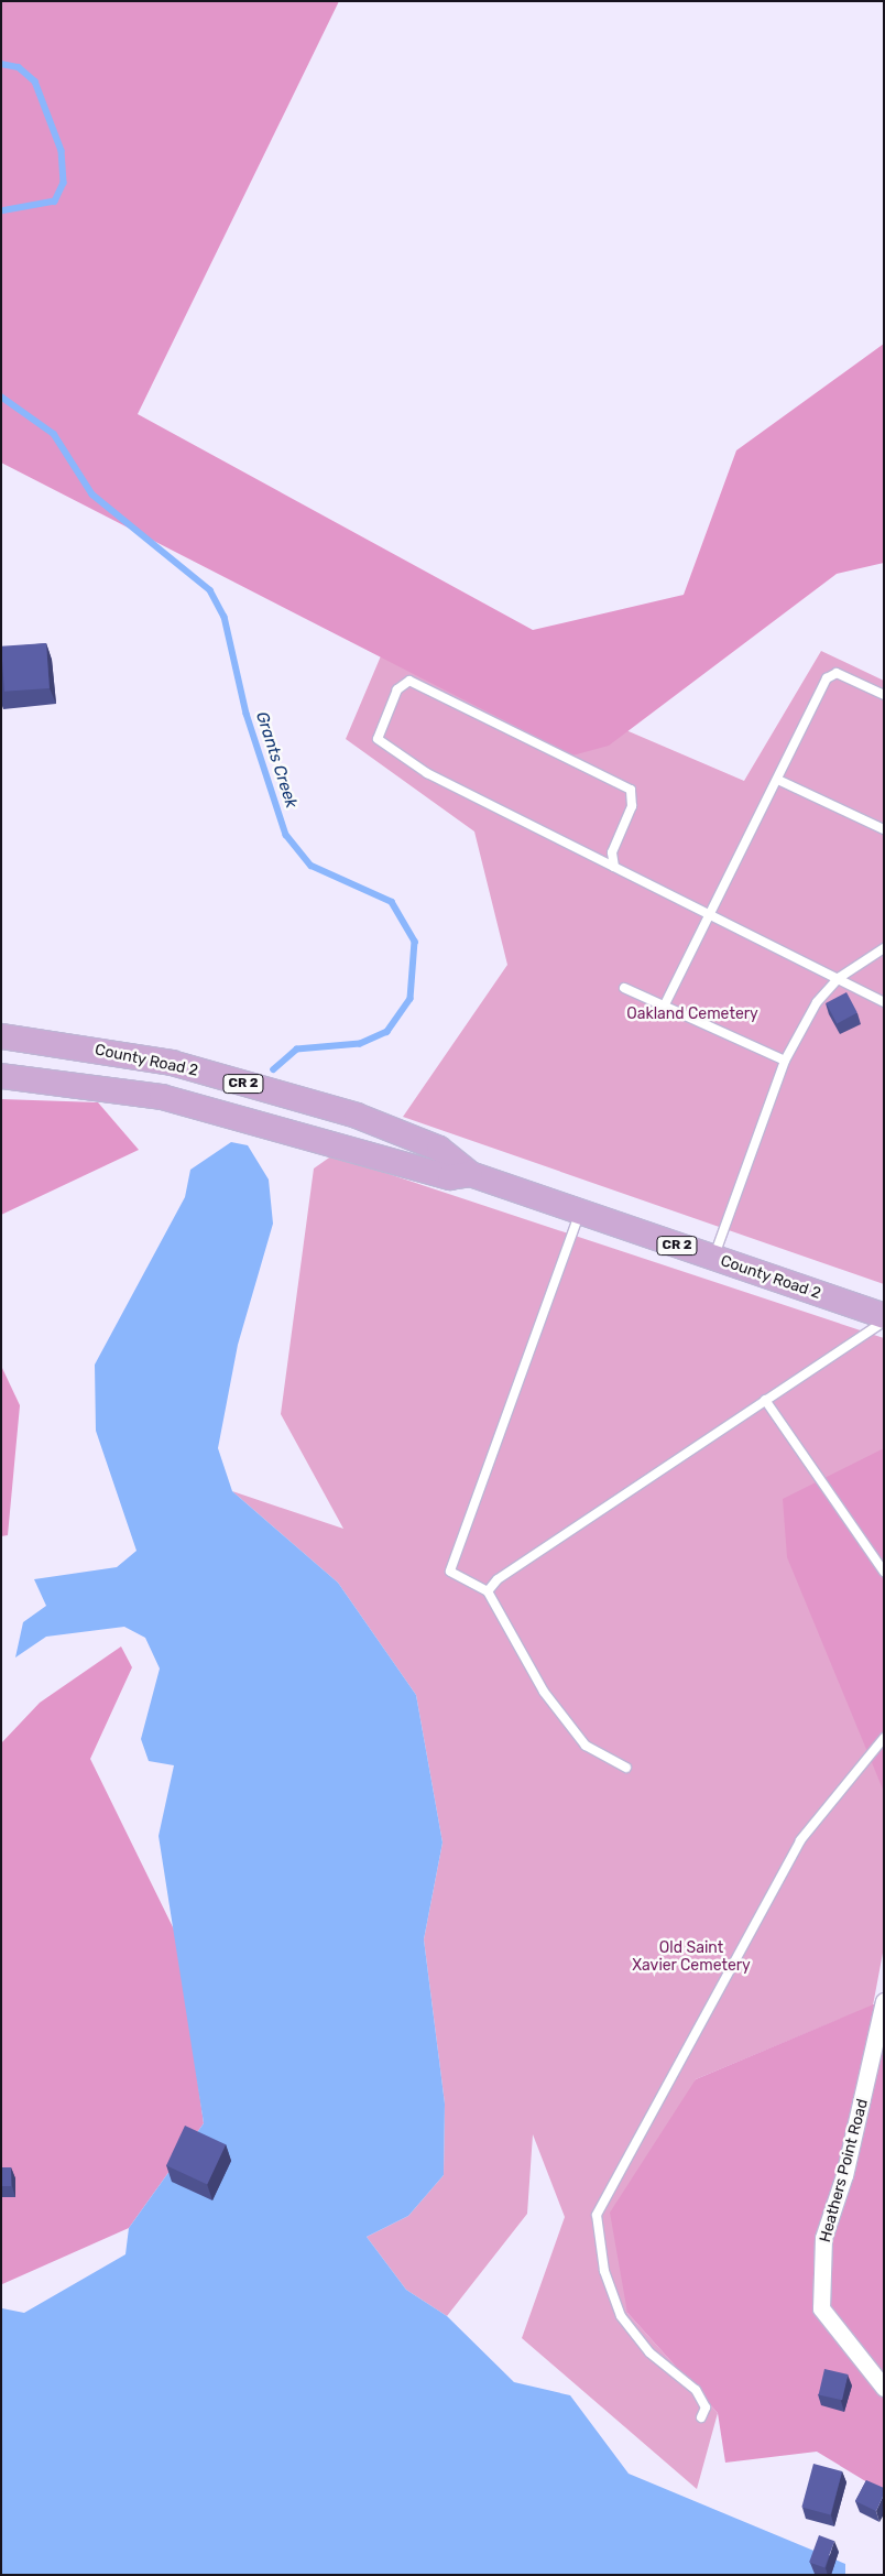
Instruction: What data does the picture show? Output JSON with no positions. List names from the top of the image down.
{
  "streets": {
    "main road": ["County Road 2", "CR 2"],
    "street": ["Heathers Point Road"]
  },
  "water": ["Grants Creek"],
  "parks": ["Oakland Cemetery", "Old Saint Xavier Cemetery"]
}
